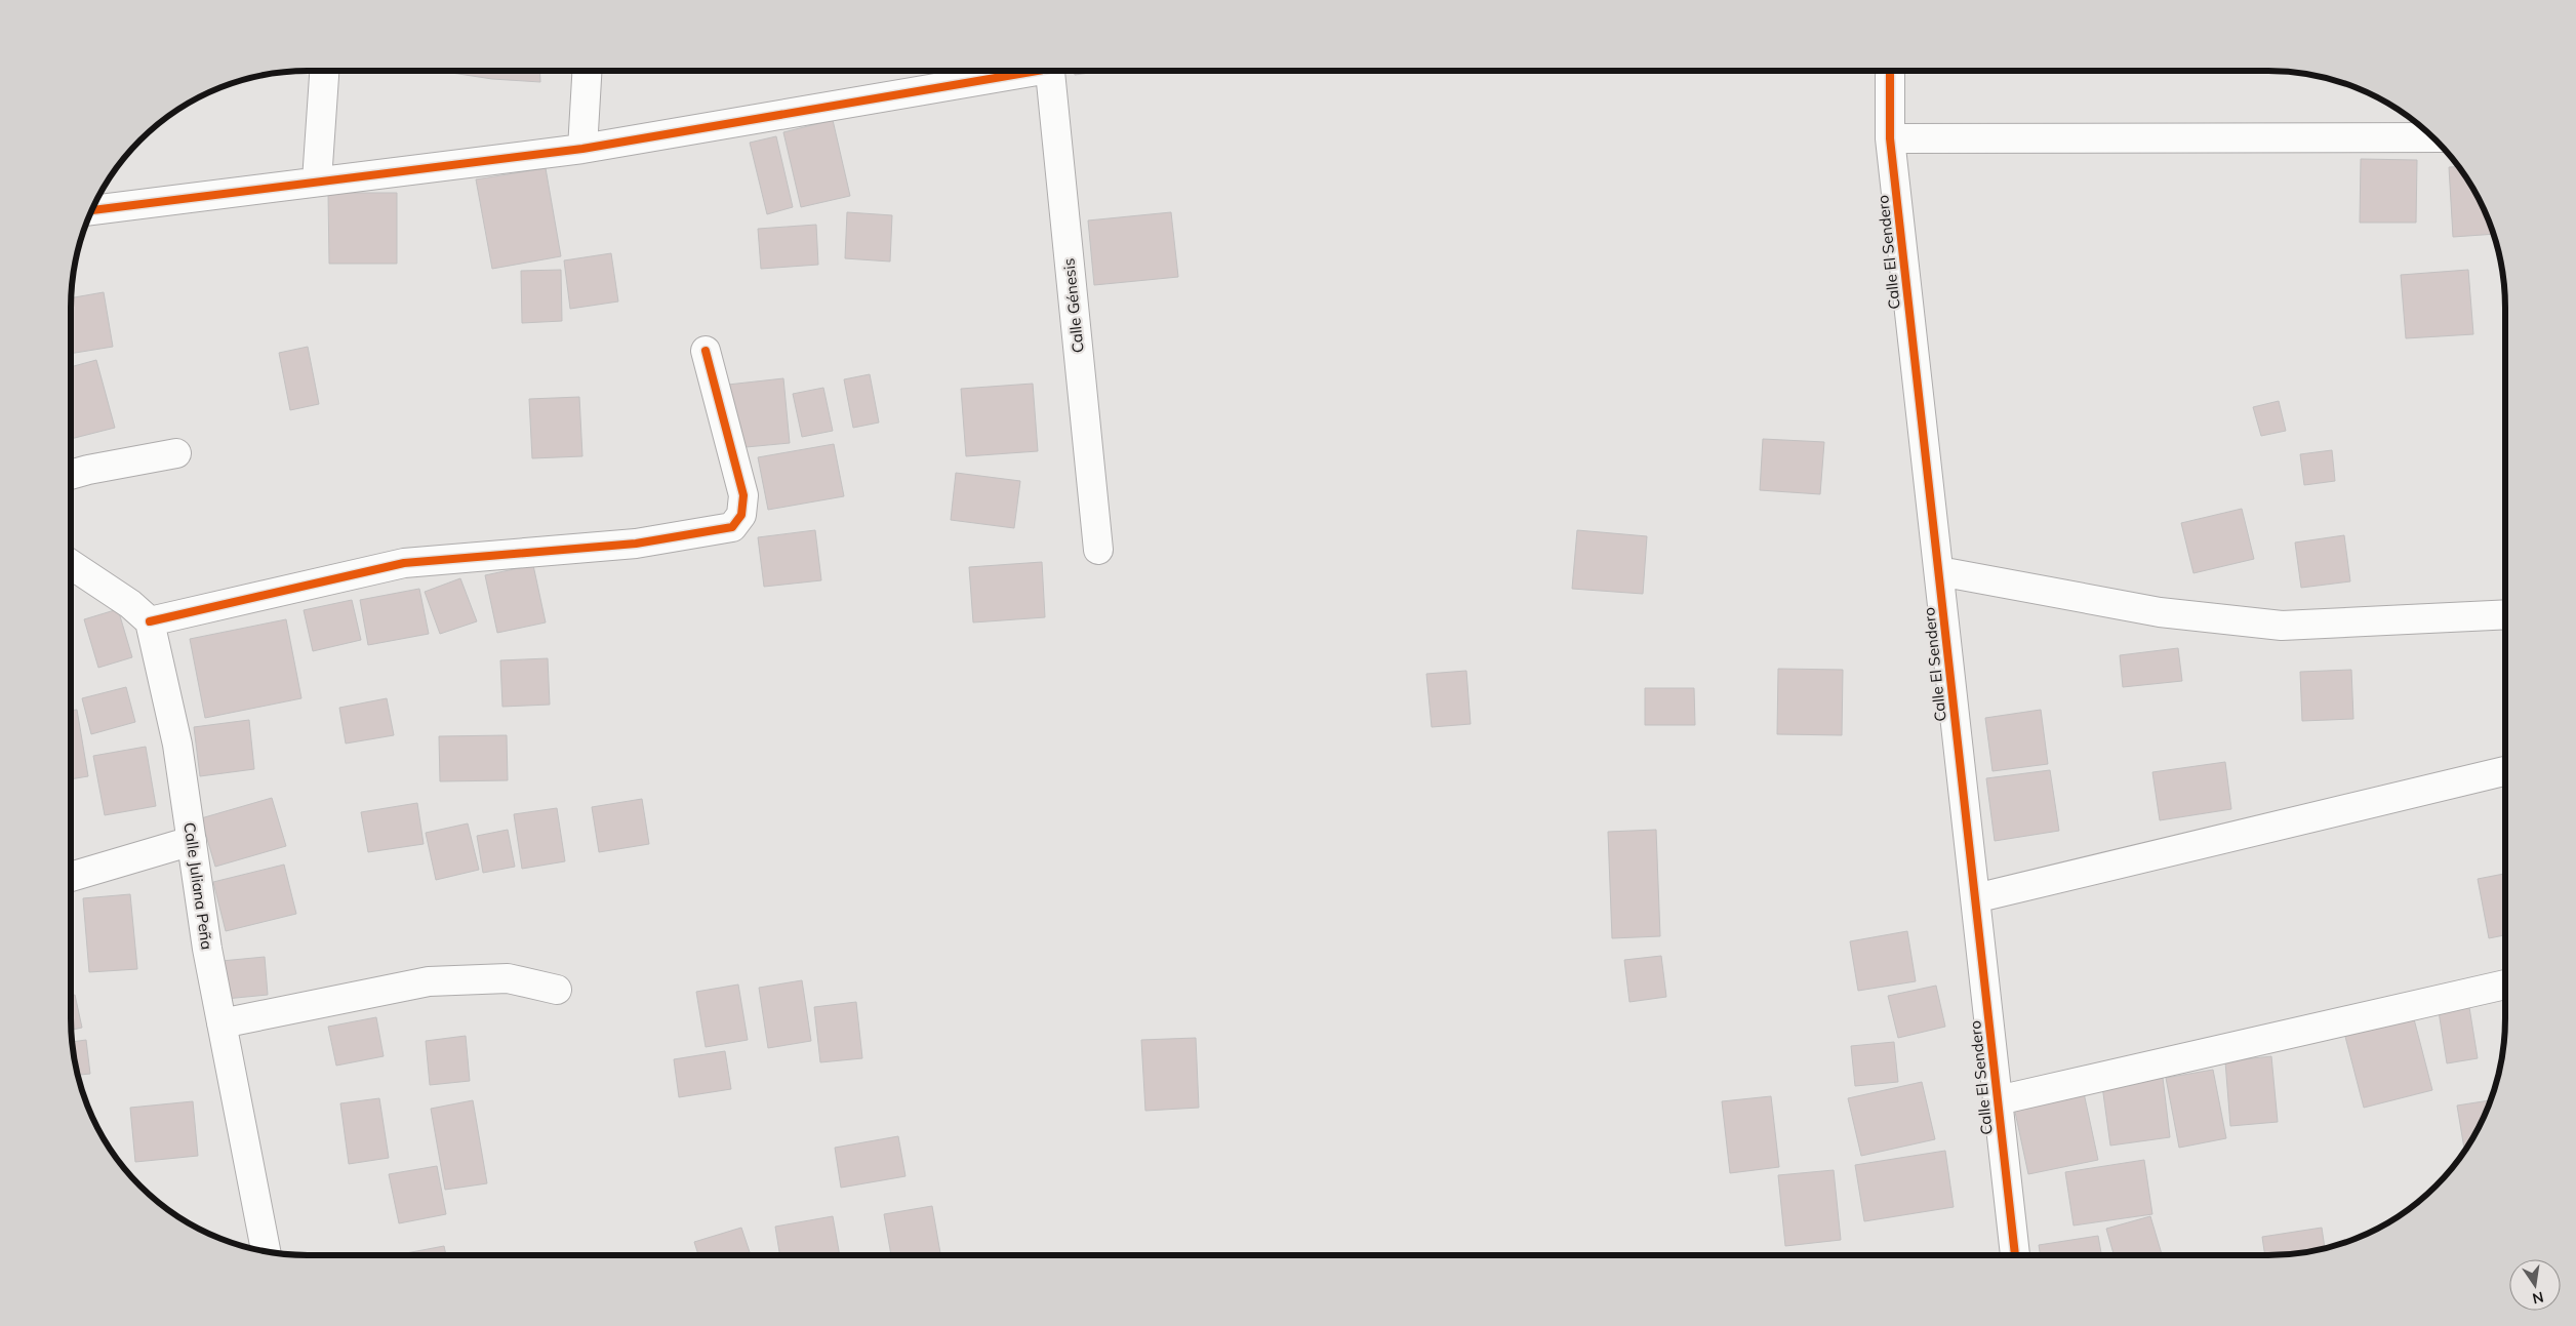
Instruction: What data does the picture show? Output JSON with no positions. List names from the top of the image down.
{
  "streets": {
    "street": ["Calle El Sendero", "Calle Génesis", "Calle Juliana Peña"]
  },
  "north": "bottom"
}
